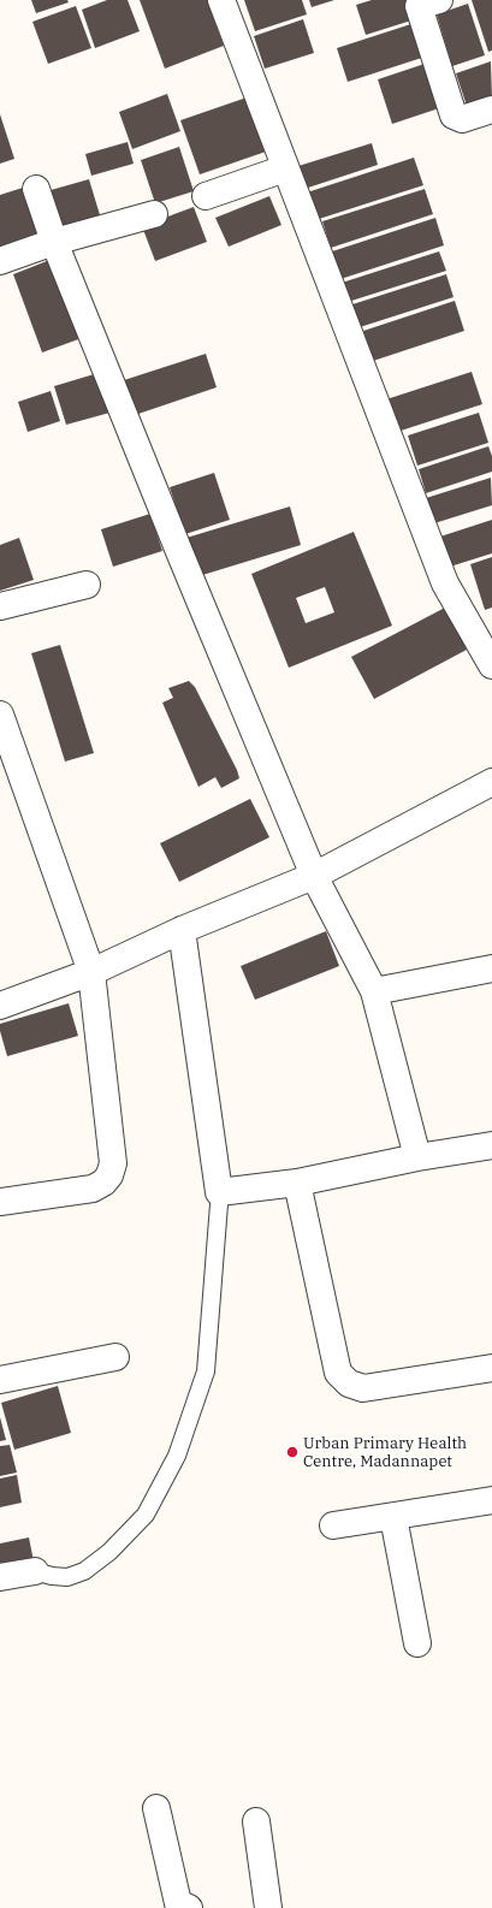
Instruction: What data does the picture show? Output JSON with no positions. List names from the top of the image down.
{
  "places": ["Urban Primary Health Centre, Madannapet"]
}
